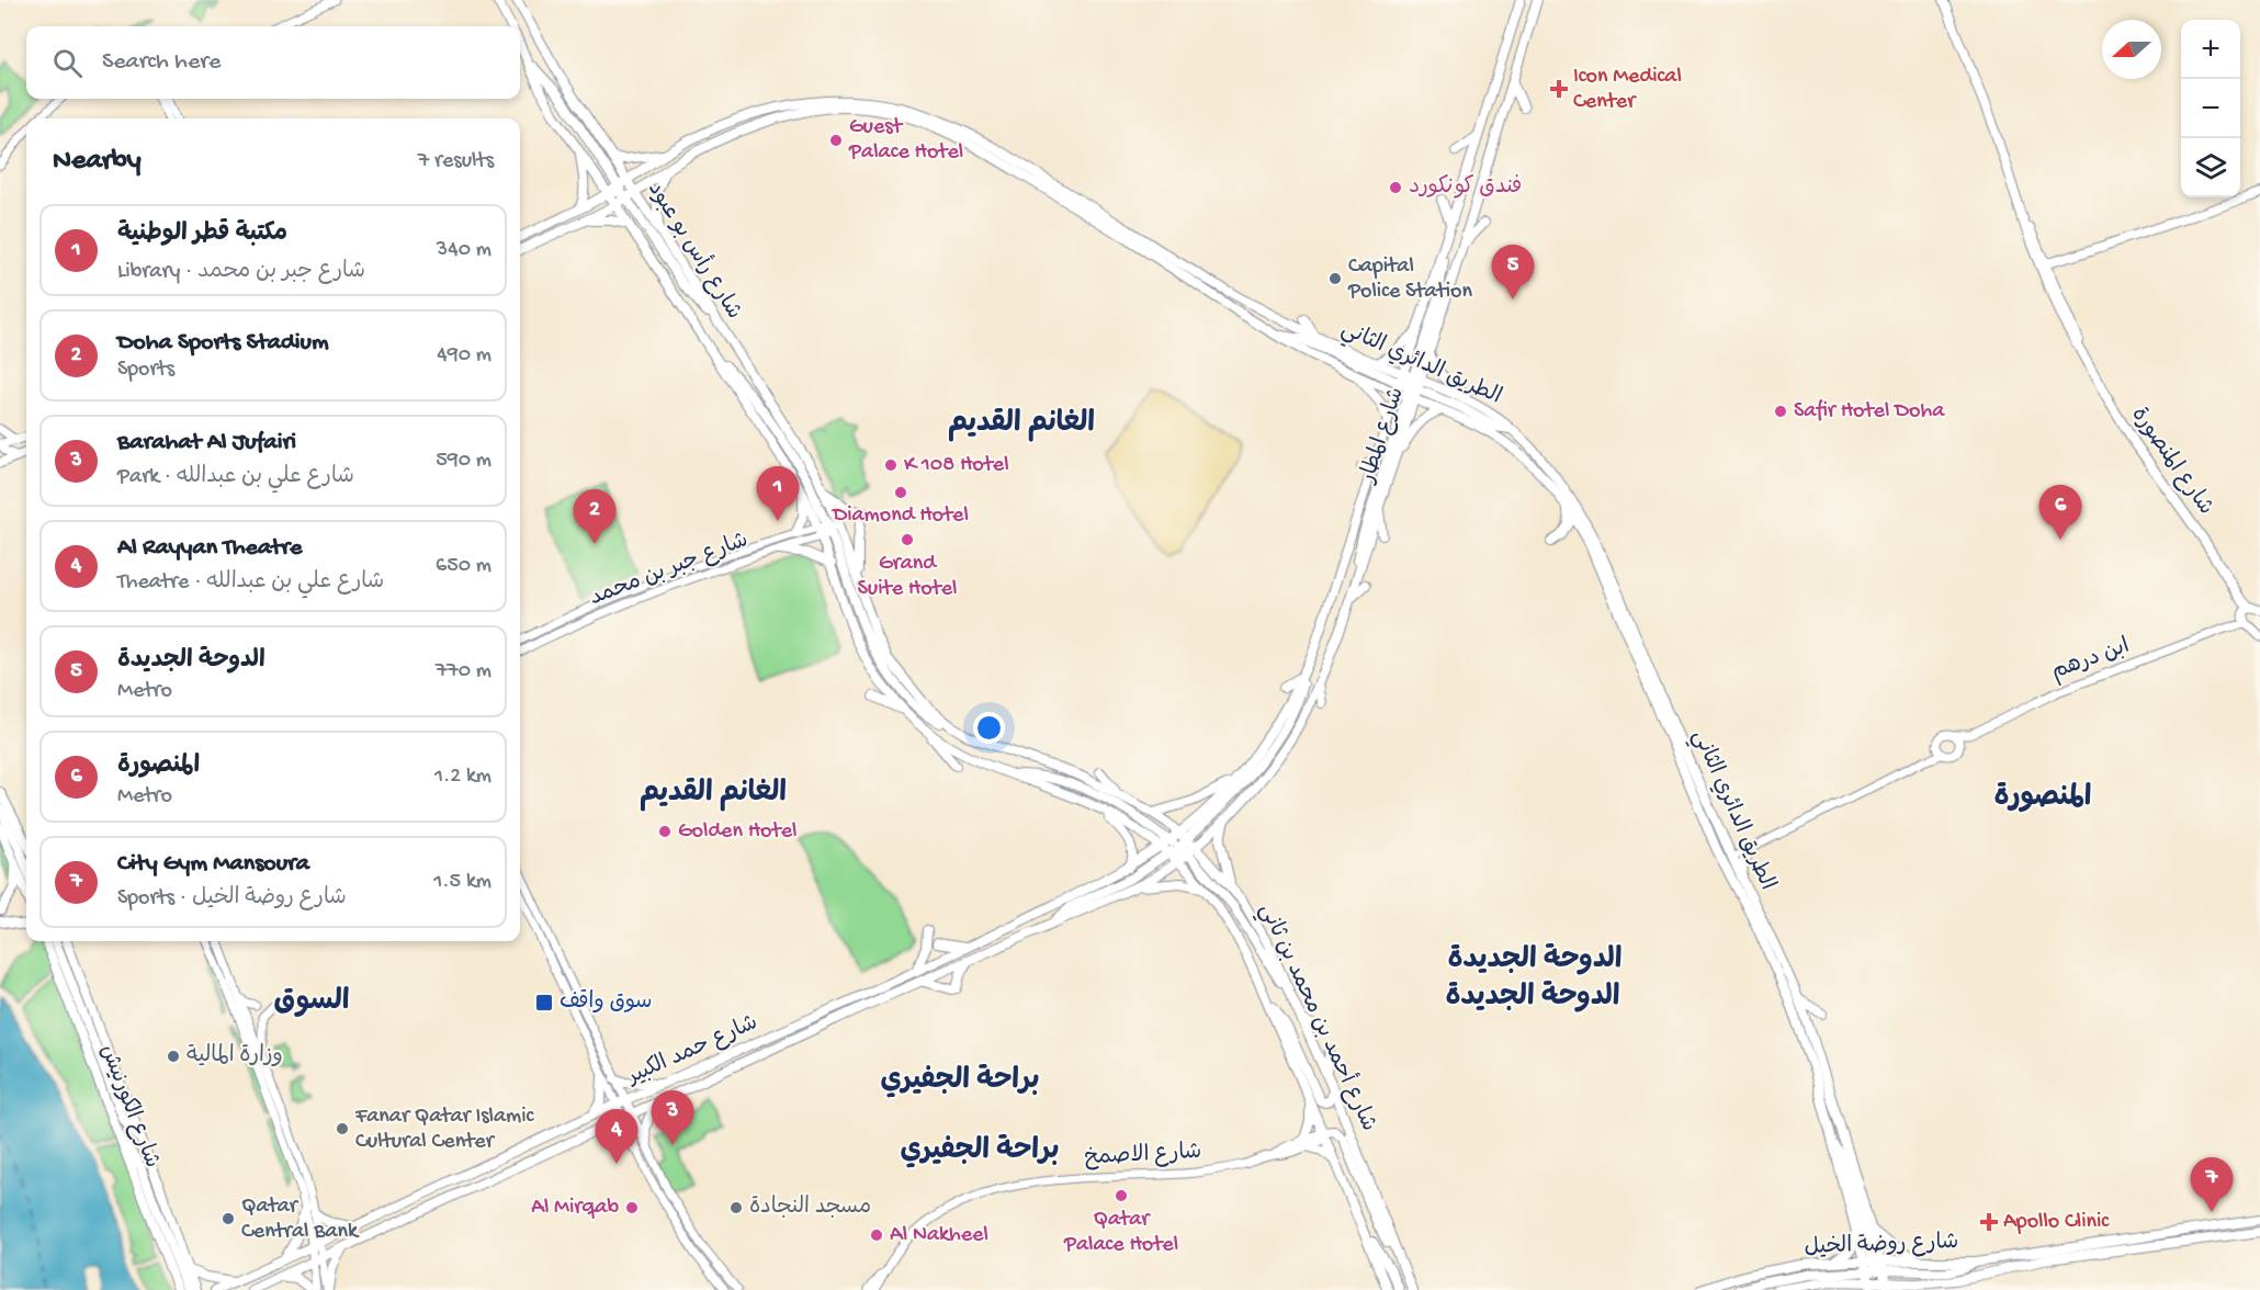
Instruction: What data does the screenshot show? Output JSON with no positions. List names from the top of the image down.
{
  "streets": {
    "main road": [
      "شارع رأس بو عبود",
      "الطريق الدائري الثاني",
      "شارع المطار",
      "شارع المنصورة",
      "شارع أحمد بن محمد بن ثاني",
      "شارع حمد الكبير",
      "شارع الكورنيش",
      "شارع روضة الخيل"
    ],
    "street": ["شارع جبر بن محمد", "ابن درهم", "شارع الاصمخ"]
  },
  "crossings": [
    ["شارع رأس بو عبود", "الطريق الدائري الثاني"],
    ["شارع رأس بو عبود", "شارع جبر بن محمد"],
    ["شارع رأس بو عبود", "شارع أحمد بن محمد بن ثاني"],
    ["الطريق الدائري الثاني", "شارع المطار"],
    ["الطريق الدائري الثاني", "شارع روضة الخيل"],
    ["شارع المطار", "شارع أحمد بن محمد بن ثاني"],
    ["شارع المطار", "شارع حمد الكبير"],
    ["شارع المنصورة", "ابن درهم"],
    ["شارع جبر بن محمد", "شارع أحمد بن محمد بن ثاني"],
    ["شارع أحمد بن محمد بن ثاني", "شارع حمد الكبير"],
    ["شارع أحمد بن محمد بن ثاني", "شارع الاصمخ"]
  ],
  "districts": [
    "الغانم القديم",
    "الغانم القديم",
    "المنصورة",
    "الدوحة الجديدة",
    "الدوحة الجديدة",
    "السوق",
    "براحة الجفيري",
    "براحة الجفيري"
  ],
  "places": {
    "health": ["Icon Medical Center", "Apollo Clinic"],
    "other": [
      "Guest Palace Hotel",
      "فندق كونكورد",
      "Capital Police Station",
      "Safir Hotel Doha",
      "K 108 Hotel",
      "Diamond Hotel",
      "Grand Suite Hotel",
      "Golden Hotel",
      "وزارة المالية",
      "Fanar Qatar Islamic Cultural Center",
      "Qatar Palace Hotel",
      "Al Mirqab",
      "مسجد النجادة",
      "Qatar Central Bank",
      "Al Nakheel"
    ],
    "transit": ["سوق واقف"]
  },
  "north": "left",
  "page": {
    "map_buttons": ["+", "−"],
    "search": "Search here",
    "heading": ["Nearby", "7 results"],
    "list": [
      {
        "mark": "1",
        "name": "مكتبة قطر الوطنية",
        "note": "Library · شارع جبر بن محمد",
        "value": "340 m"
      },
      {
        "mark": "2",
        "name": "Doha Sports Stadium",
        "note": "Sports",
        "value": "490 m"
      },
      {
        "mark": "3",
        "name": "Barahat Al Jufairi",
        "note": "Park · شارع علي بن عبدالله",
        "value": "590 m"
      },
      {
        "mark": "4",
        "name": "Al Rayyan Theatre",
        "note": "Theatre · شارع علي بن عبدالله",
        "value": "650 m"
      },
      {
        "mark": "5",
        "name": "الدوحة الجديدة",
        "note": "Metro",
        "value": "770 m"
      },
      {
        "mark": "6",
        "name": "المنصورة",
        "note": "Metro",
        "value": "1.2 km"
      },
      {
        "mark": "7",
        "name": "City Gym Mansoura",
        "note": "Sports · شارع روضة الخيل",
        "value": "1.5 km"
      }
    ],
    "pins": [
      "5",
      "1",
      "6",
      "2",
      "3",
      "4",
      "7"
    ]
  }
}
